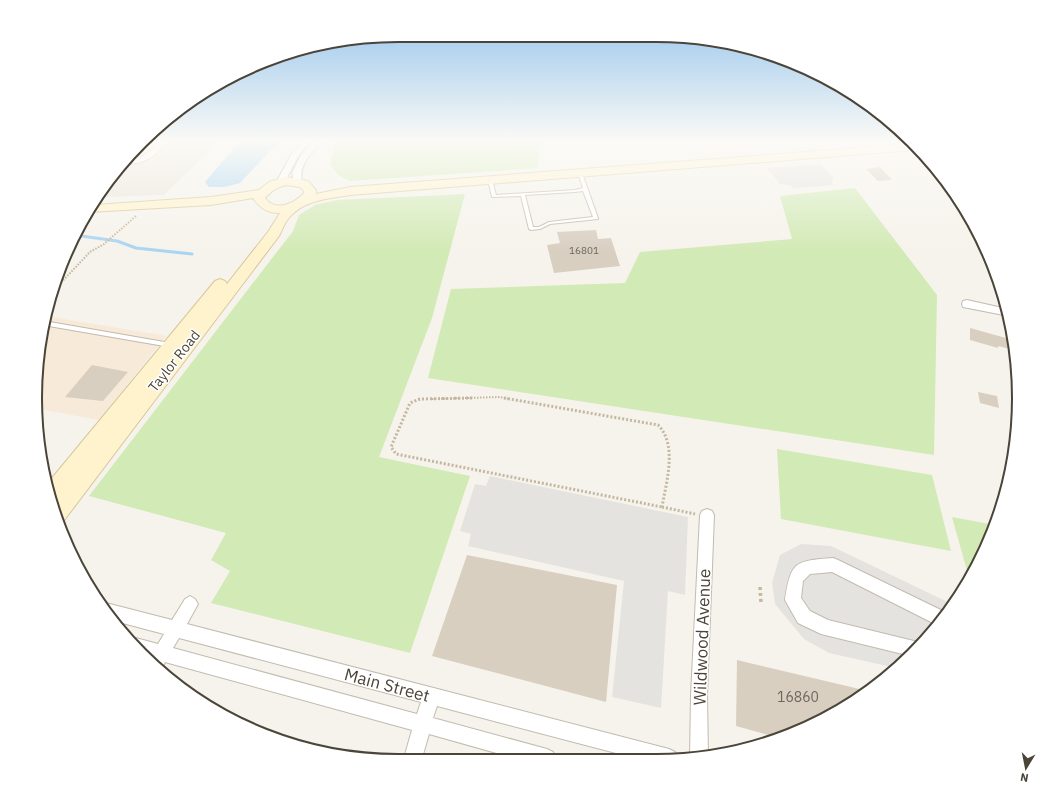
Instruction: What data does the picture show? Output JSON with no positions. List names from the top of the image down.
{
  "streets": {
    "street": ["Taylor Road", "Wildwood Avenue", "Main Street"]
  },
  "house_numbers": ["16801", "16860"],
  "north": "bottom"
}
